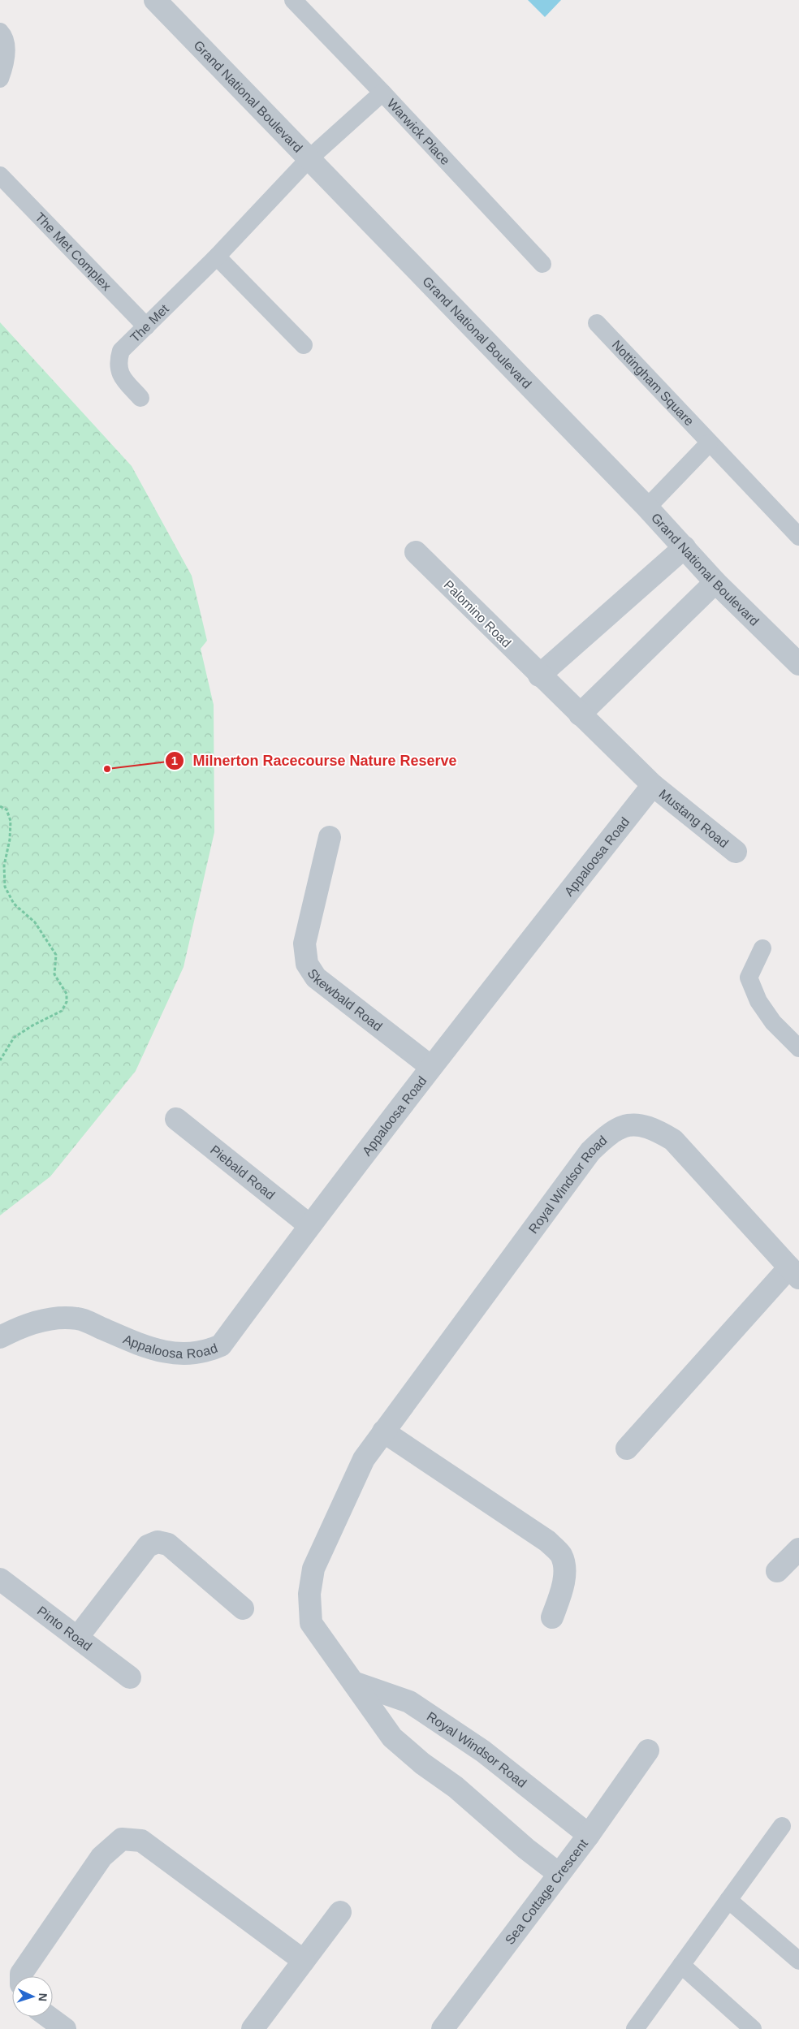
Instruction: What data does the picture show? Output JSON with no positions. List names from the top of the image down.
{
  "streets": {
    "street": [
      "Grand National Boulevard",
      "Palomino Road",
      "Mustang Road",
      "Appaloosa Road",
      "Skewbald Road",
      "Piebald Road",
      "Royal Windsor Road",
      "Pinto Road",
      "Sea Cottage Crescent"
    ],
    "lane": [
      "Warwick Place",
      "The Met Complex",
      "The Met",
      "Nottingham Square"
    ]
  },
  "crossings": [
    ["Grand National Boulevard", "Warwick Place"],
    ["Grand National Boulevard", "The Met"],
    ["Warwick Place", "The Met"],
    ["The Met Complex", "The Met"],
    ["Mustang Road", "Appaloosa Road"],
    ["Appaloosa Road", "Skewbald Road"],
    ["Appaloosa Road", "Piebald Road"],
    ["Royal Windsor Road", "Sea Cottage Crescent"]
  ],
  "places": ["Milnerton Racecourse Nature Reserve"],
  "north": "right"
}
